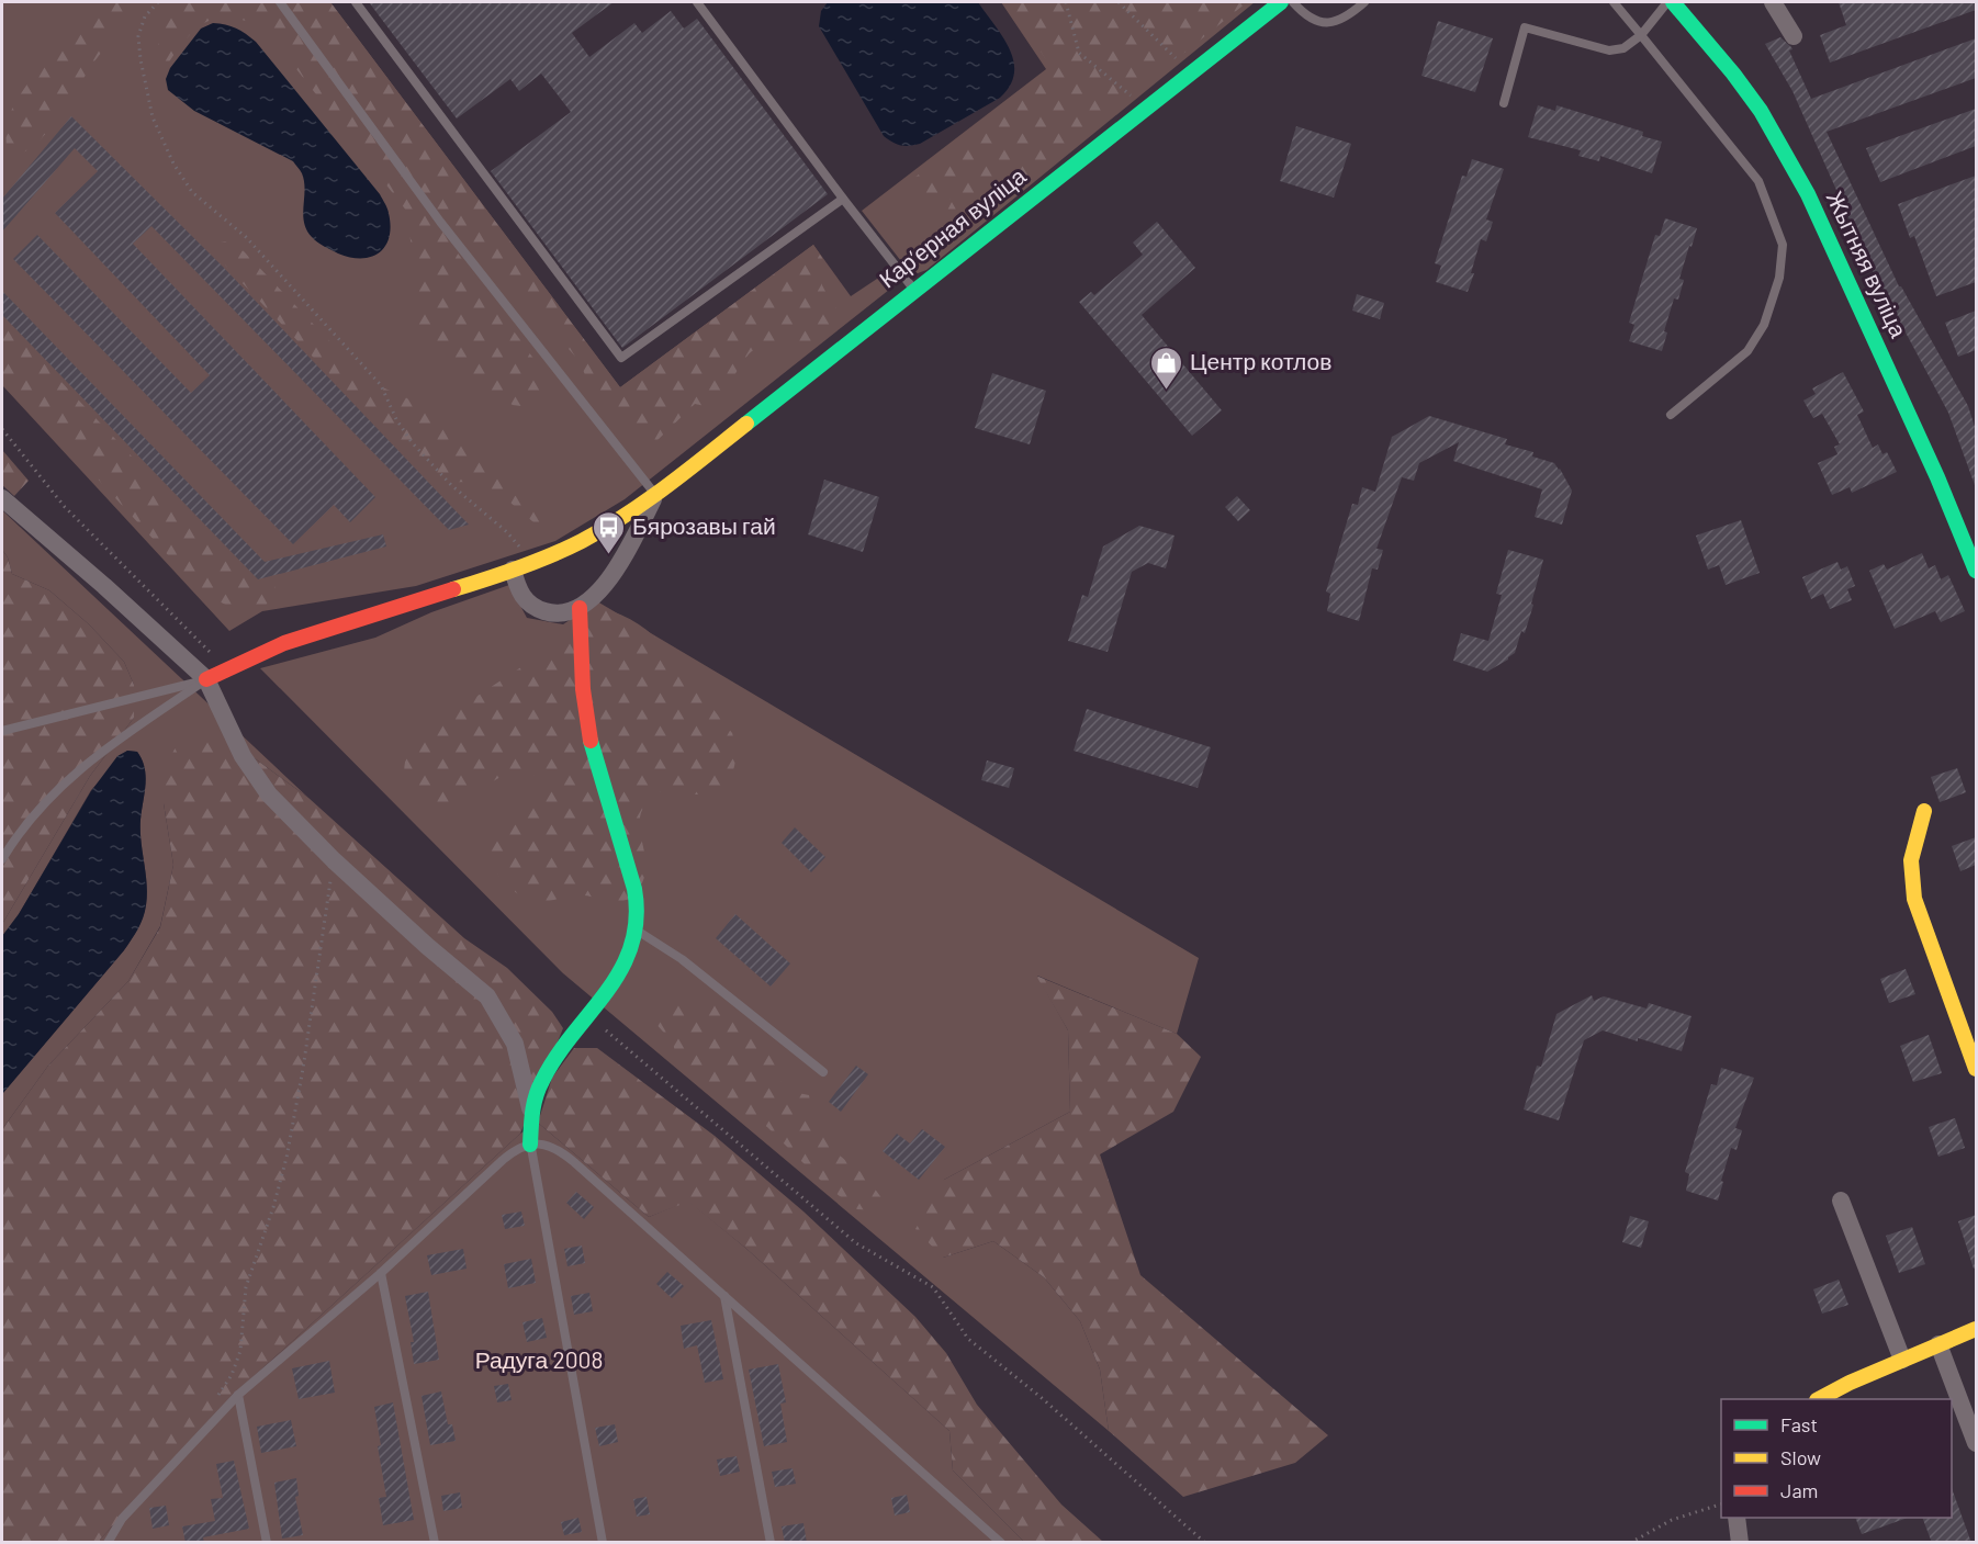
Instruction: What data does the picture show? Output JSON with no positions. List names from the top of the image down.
{
  "streets": {
    "street": ["Карʼерная вуліца", "Жытняя вуліца"]
  },
  "parks": ["Радуга 2008"],
  "places": {
    "shop": ["Центр котлов"],
    "bus stop": ["Бярозавы гай"]
  },
  "legend": ["Fast", "Slow", "Jam"]
}
